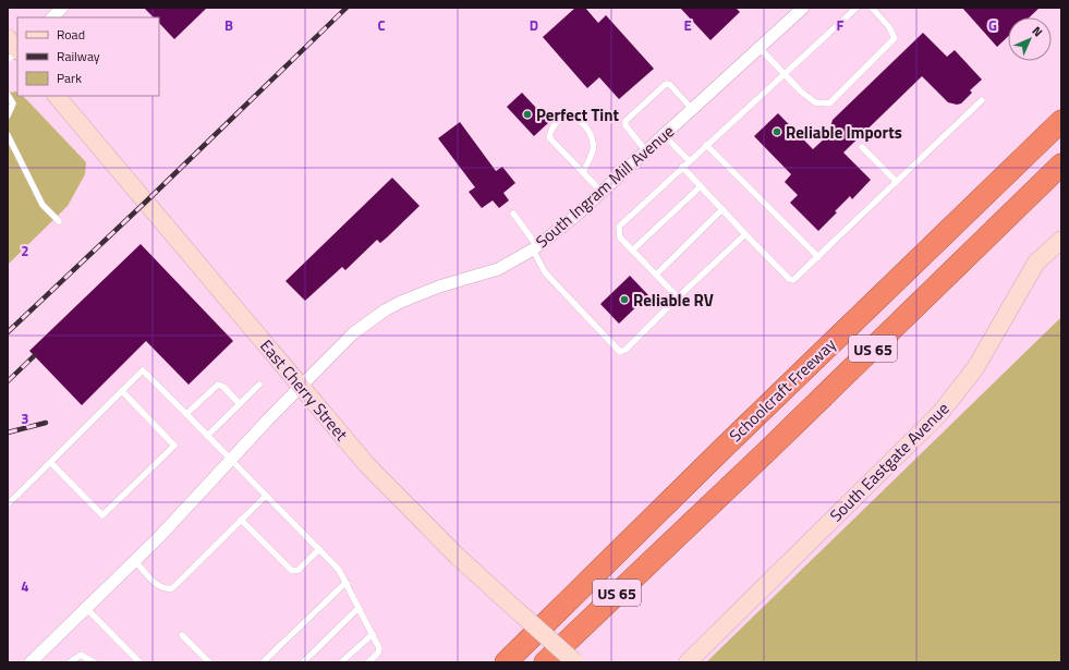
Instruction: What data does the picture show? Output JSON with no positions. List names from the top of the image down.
{
  "streets": {
    "highway": ["US 65", "Schoolcraft Freeway"],
    "street": ["South Ingram Mill Avenue", "East Cherry Street", "South Eastgate Avenue"]
  },
  "crossings": [
    ["South Ingram Mill Avenue", "East Cherry Street"]
  ],
  "places": ["Perfect Tint", "Reliable Imports", "Reliable RV"],
  "legend": ["Road", "Railway", "Park"],
  "north": "top right",
  "grid": {
    "columns": [
      "B",
      "C",
      "D",
      "E",
      "F",
      "G"
    ],
    "rows": ["2", "3", "4"]
  }
}
